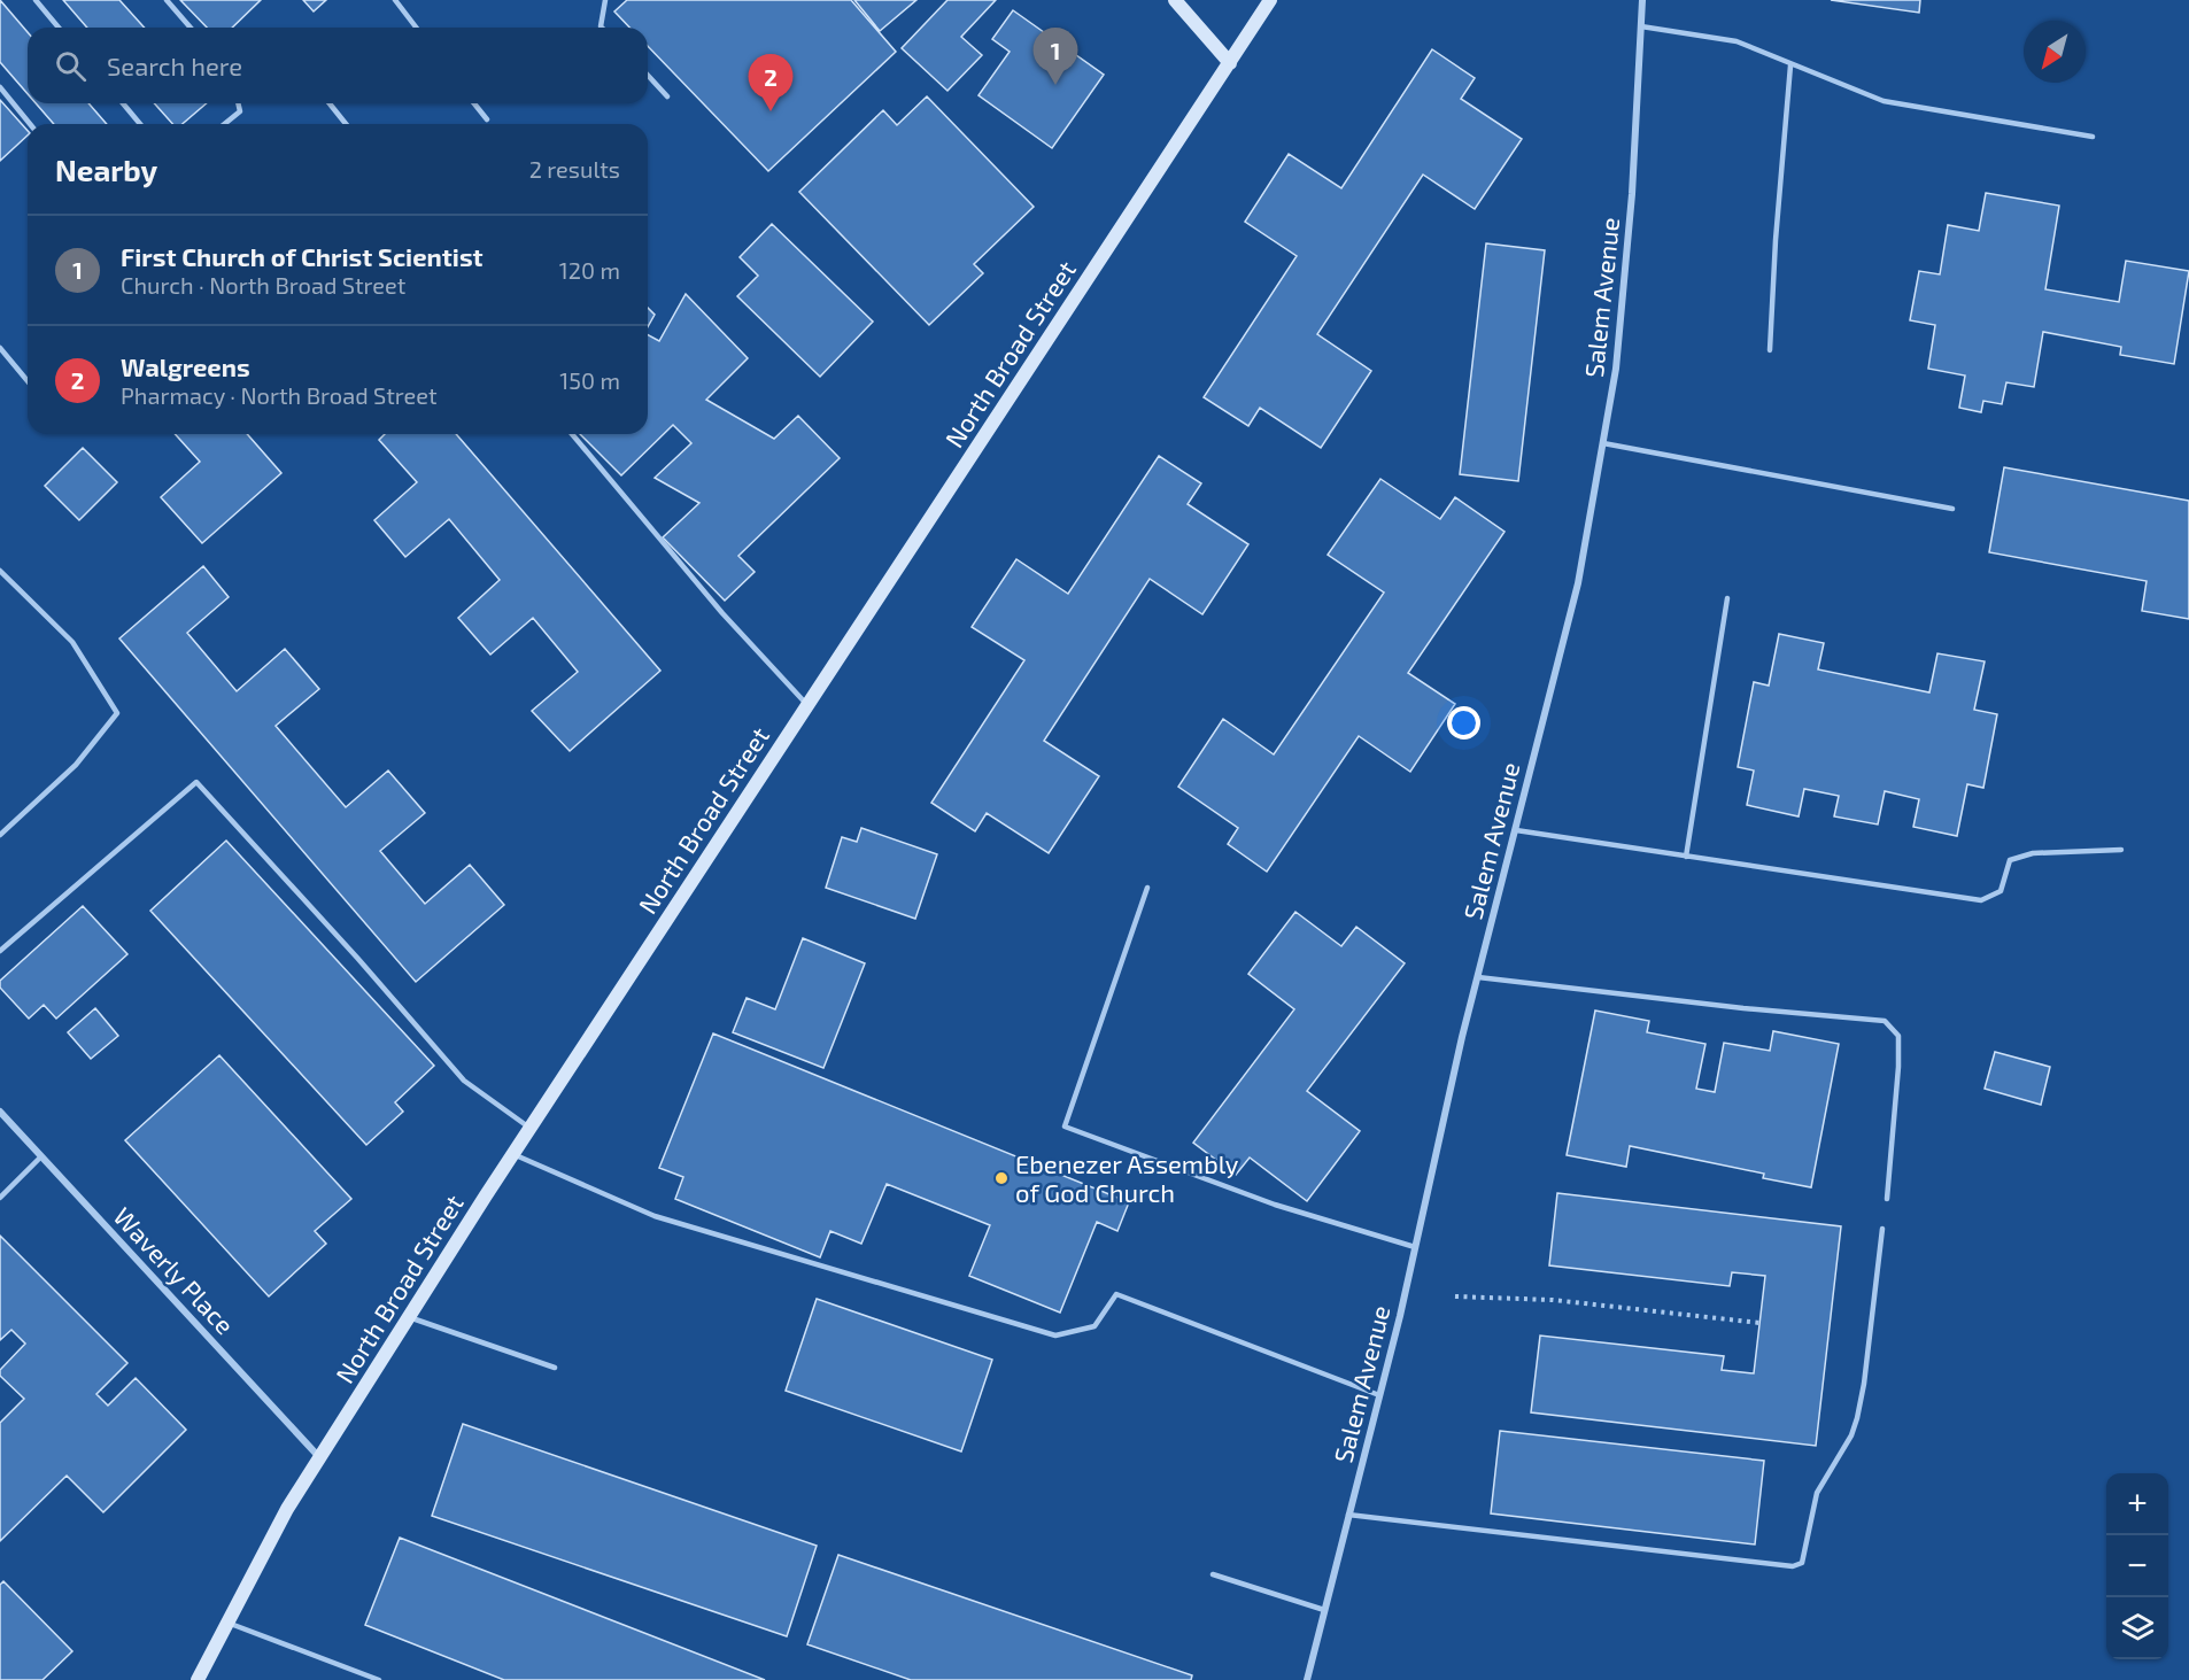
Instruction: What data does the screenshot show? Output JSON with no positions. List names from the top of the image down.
{
  "streets": {
    "main road": ["North Broad Street"],
    "street": ["Salem Avenue", "Waverly Place"]
  },
  "crossings": [
    ["North Broad Street", "Waverly Place"]
  ],
  "places": ["Ebenezer Assembly of God Church"],
  "north": "bottom left",
  "page": {
    "pins": ["1", "2"],
    "search": "Search here",
    "heading": ["Nearby", "2 results"],
    "list": [
      {
        "mark": "1",
        "name": "First Church of Christ Scientist",
        "note": "Church · North Broad Street",
        "value": "120 m"
      },
      {
        "mark": "2",
        "name": "Walgreens",
        "note": "Pharmacy · North Broad Street",
        "value": "150 m"
      }
    ],
    "map_buttons": ["+", "−"]
  }
}
